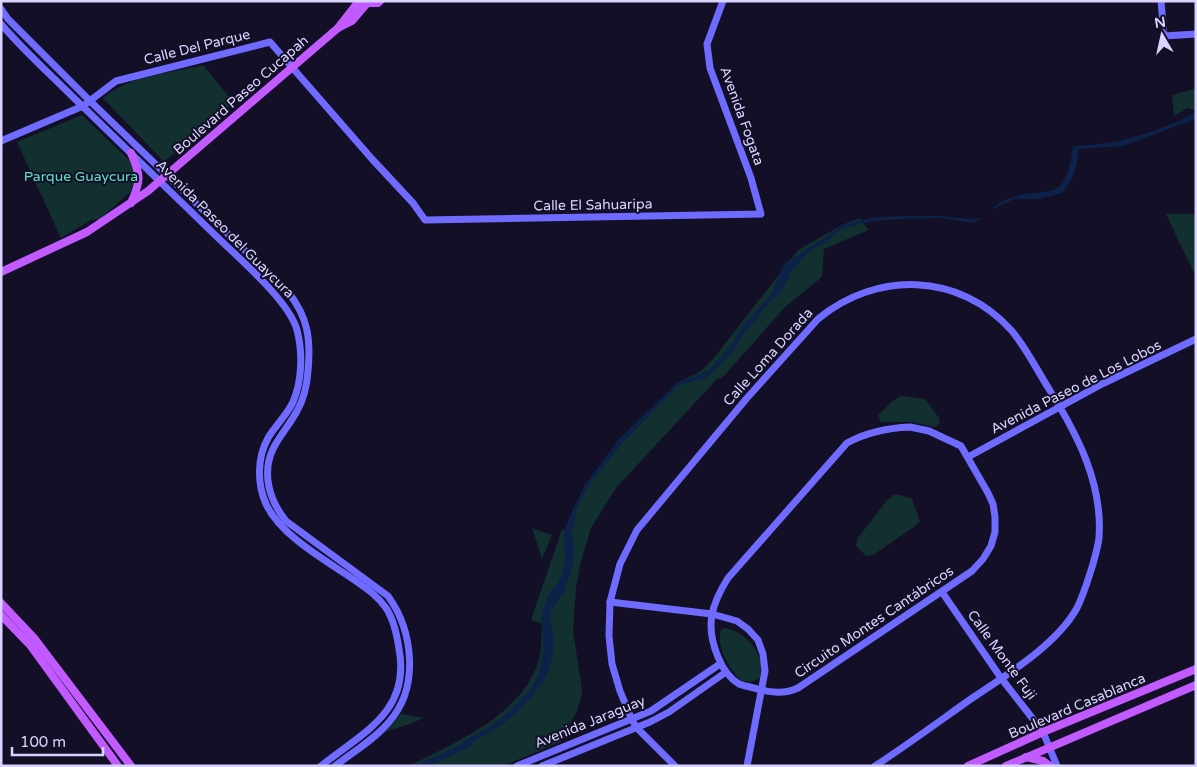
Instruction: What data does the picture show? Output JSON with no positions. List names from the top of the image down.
{
  "streets": {
    "main road": ["Boulevard Paseo Cucapah", "Boulevard Casablanca"],
    "street": [
      "Calle Del Parque",
      "Avenida Fogata",
      "Calle El Sahuaripa",
      "Avenida Paseo del Guaycura",
      "Calle Loma Dorada",
      "Avenida Paseo de Los Lobos",
      "Circuito Montes Cantábricos",
      "Calle Monte Fuji",
      "Avenida Jaraguay"
    ]
  },
  "crossings": [
    ["Calle Del Parque", "Boulevard Paseo Cucapah"],
    ["Calle Del Parque", "Calle El Sahuaripa"],
    ["Calle Del Parque", "Avenida Paseo del Guaycura"],
    ["Boulevard Paseo Cucapah", "Avenida Paseo del Guaycura"],
    ["Avenida Fogata", "Calle El Sahuaripa"],
    ["Calle Loma Dorada", "Avenida Paseo de Los Lobos"],
    ["Calle Loma Dorada", "Calle Monte Fuji"],
    ["Calle Loma Dorada", "Avenida Jaraguay"],
    ["Avenida Paseo de Los Lobos", "Circuito Montes Cantábricos"],
    ["Circuito Montes Cantábricos", "Calle Monte Fuji"],
    ["Circuito Montes Cantábricos", "Avenida Jaraguay"],
    ["Calle Monte Fuji", "Boulevard Casablanca"]
  ],
  "parks": ["Parque Guaycura"],
  "scale_bar": "100 m",
  "north": "top"
}
